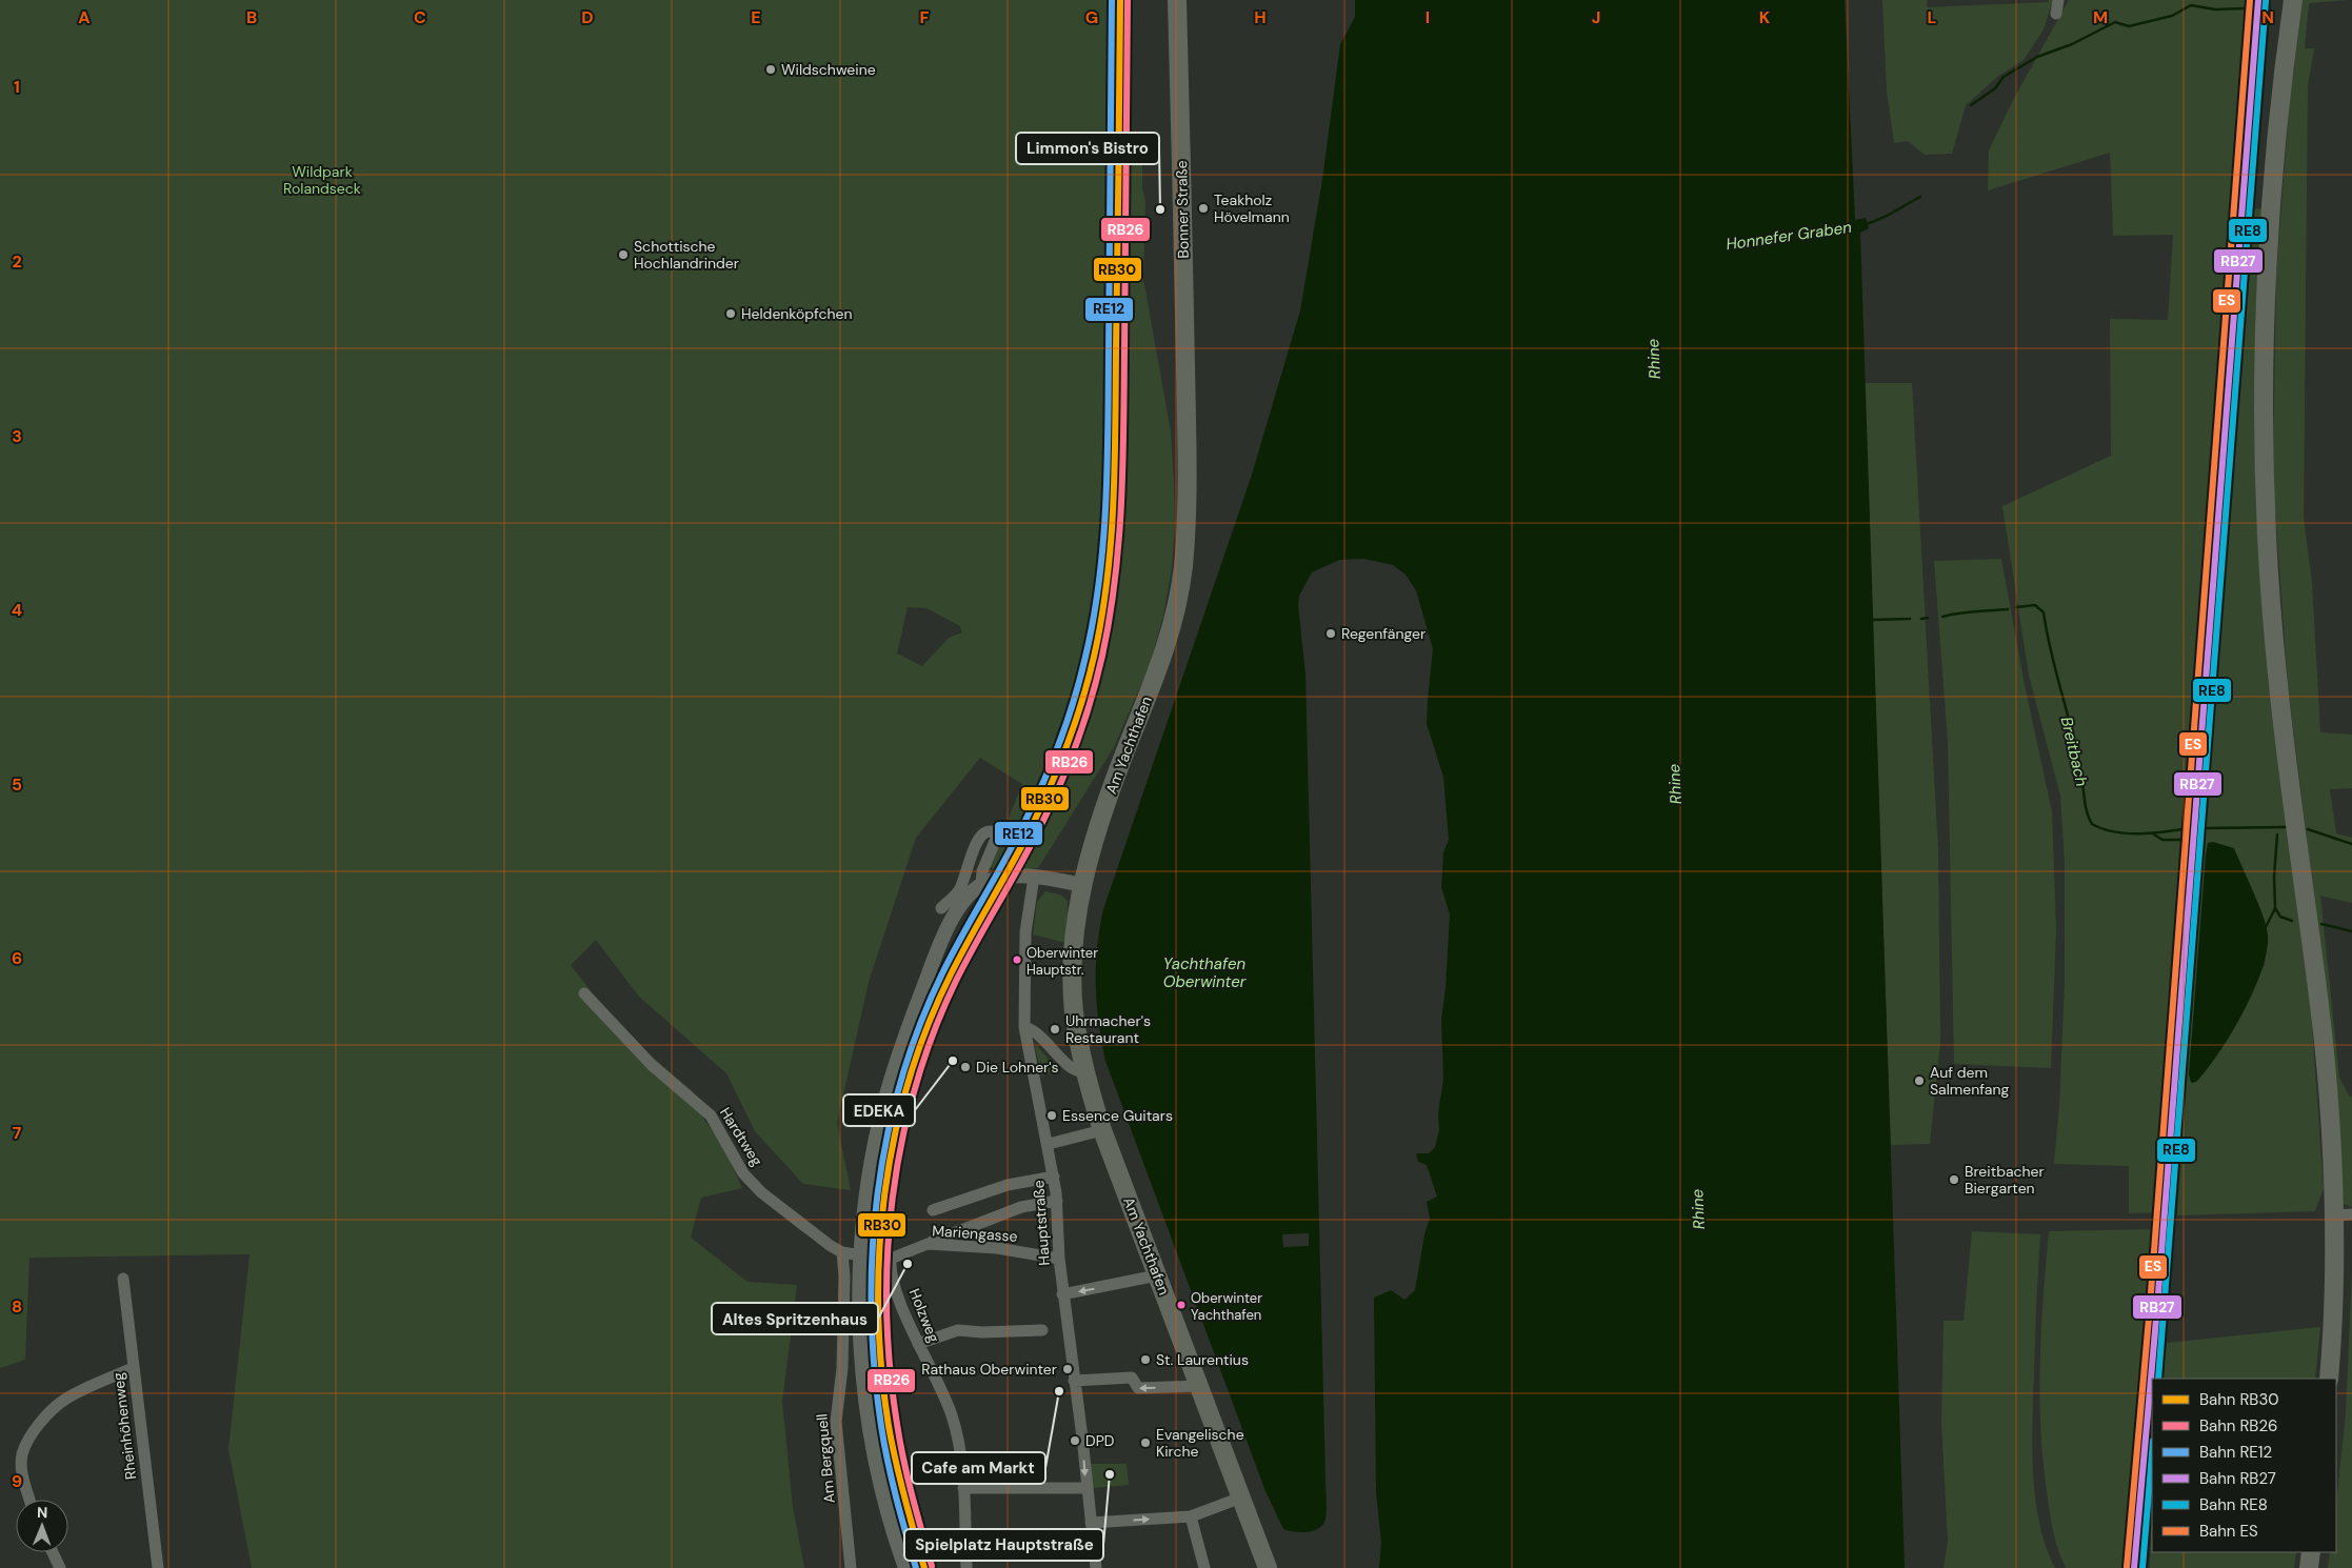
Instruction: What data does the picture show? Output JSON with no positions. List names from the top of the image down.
{
  "streets": {
    "main road": ["Bonner Straße", "Am Yachthafen"],
    "street": [
      "Hardtweg",
      "Hauptstraße",
      "Mariengasse",
      "Holzweg",
      "Rheinhöhenweg",
      "Am Bergquell"
    ]
  },
  "crossings": [
    ["Bonner Straße", "Am Yachthafen"],
    ["Hardtweg", "Am Bergquell"],
    ["Hauptstraße", "Mariengasse"],
    ["Mariengasse", "Holzweg"]
  ],
  "water": [
    "Honnefer Graben",
    "Rhine",
    "Breitbach",
    "Yachthafen Oberwinter"
  ],
  "parks": ["Wildpark Rolandseck"],
  "places": [
    "Wildschweine",
    "Teakholz Hövelmann",
    "Limmon's Bistro",
    "Schottische Hochlandrinder",
    "Heldenköpfchen",
    "Regenfänger",
    "Oberwinter Hauptstr.",
    "Uhrmacher's Restaurant",
    "EDEKA",
    "Die Lohner's",
    "Auf dem Salmenfang",
    "Essence Guitars",
    "Breitbacher Biergarten",
    "Altes Spritzenhaus",
    "Oberwinter Yachthafen",
    "St. Laurentius",
    "Rathaus Oberwinter",
    "Cafe am Markt",
    "DPD",
    "Evangelische Kirche",
    "Spielplatz Hauptstraße"
  ],
  "lines": [
    "rail line RB30",
    "rail line RB26",
    "rail line RE12",
    "rail line RB27",
    "rail line ES",
    "rail line RE8"
  ],
  "legend": [
    "Bahn RB30",
    "Bahn RB26",
    "Bahn RE12",
    "Bahn RB27",
    "Bahn RE8",
    "Bahn ES"
  ],
  "north": "top",
  "grid": {
    "columns": [
      "A",
      "B",
      "C",
      "D",
      "E",
      "F",
      "G",
      "H",
      "I",
      "J",
      "K",
      "L",
      "M",
      "N"
    ],
    "rows": [
      "1",
      "2",
      "3",
      "4",
      "5",
      "6",
      "7",
      "8",
      "9"
    ]
  }
}
